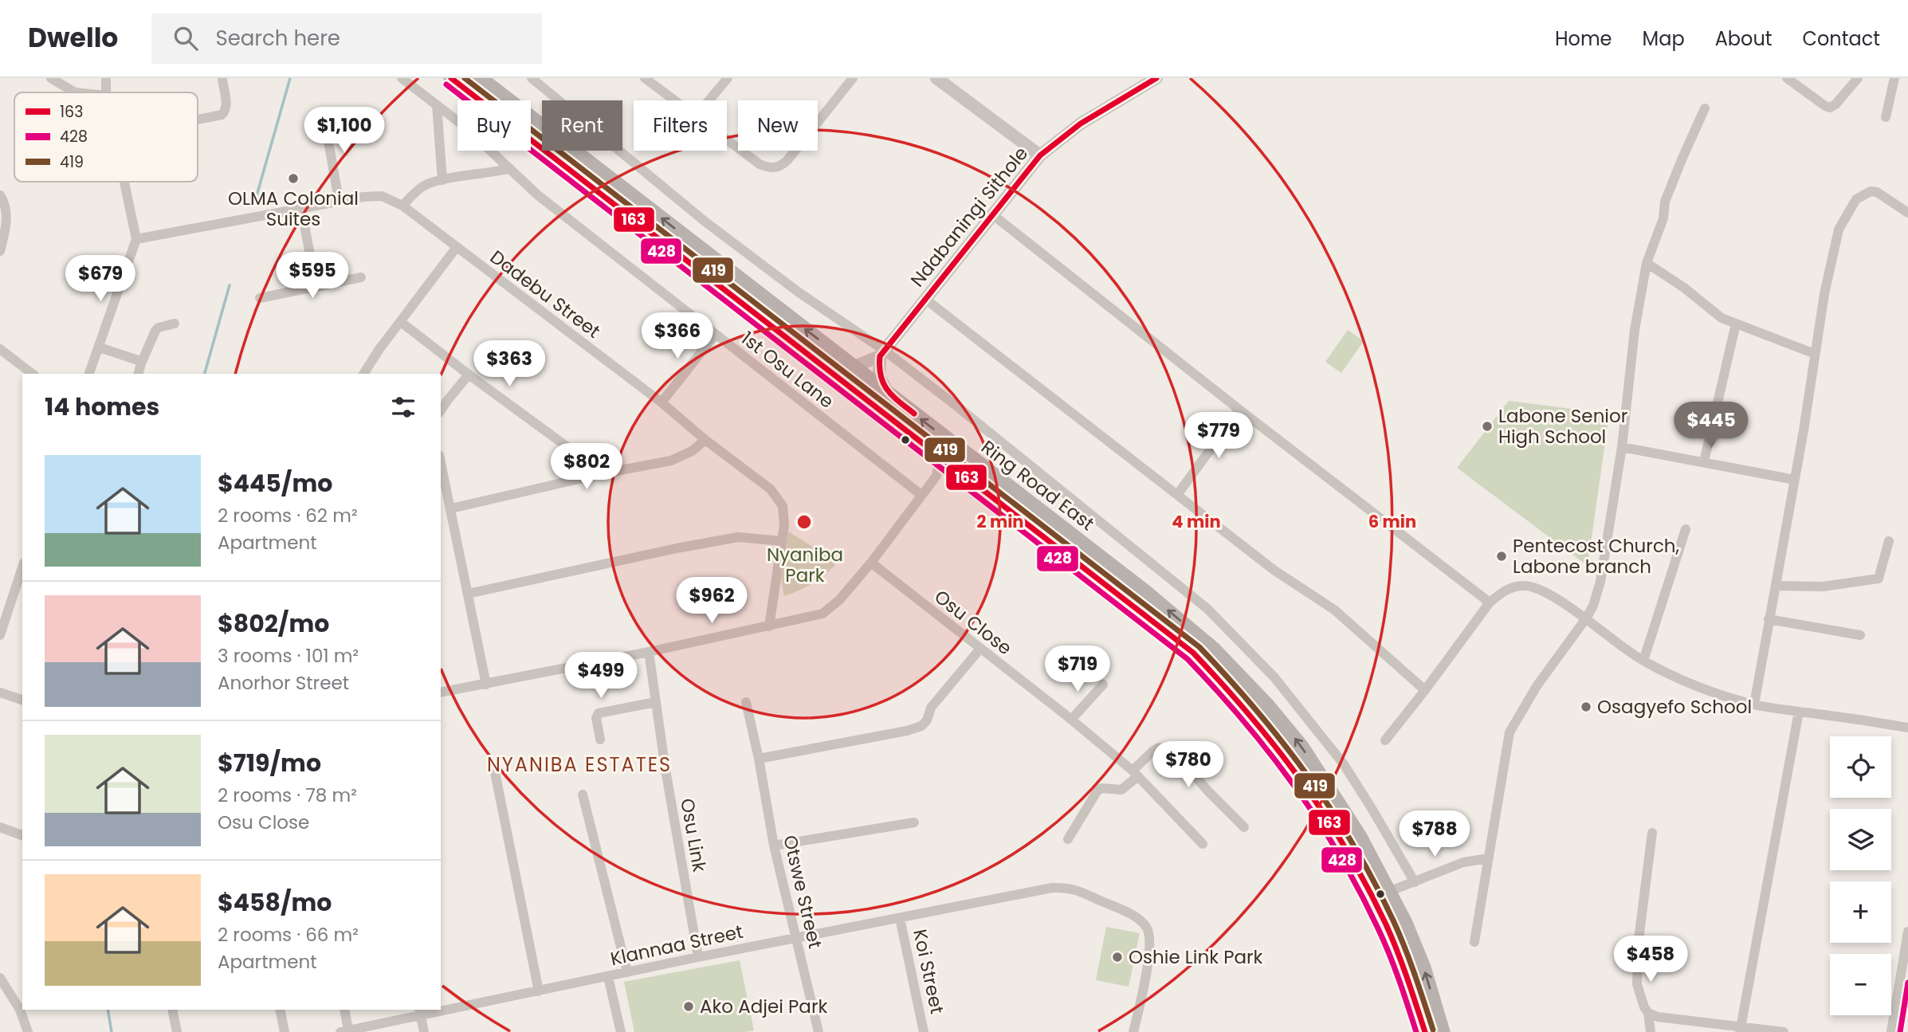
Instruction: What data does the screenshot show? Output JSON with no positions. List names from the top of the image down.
{
  "streets": {
    "main road": ["Ring Road East"],
    "street": [
      "Ndabaningi Sithole",
      "Dadebu Street",
      "1st Osu Lane",
      "Osu Close",
      "Osu Link",
      "Otswe Street",
      "Klannaa Street",
      "Koi Street"
    ]
  },
  "crossings": [
    ["Ndabaningi Sithole", "Ring Road East"],
    ["Osu Link", "Klannaa Street"],
    ["Otswe Street", "Klannaa Street"],
    ["Klannaa Street", "Koi Street"]
  ],
  "districts": ["NYANIBA ESTATES"],
  "parks": ["Nyaniba Park"],
  "places": [
    "OLMA Colonial Suites",
    "Labone Senior High School",
    "Pentecost Church, Labone branch",
    "Osagyefo School",
    "Oshie Link Park",
    "Ako Adjei Park"
  ],
  "lines": ["transit line 163", "transit line 419", "transit line 428"],
  "legend": ["163", "428", "419"],
  "page": {
    "header": "Dwello",
    "search": "Search here",
    "nav": [
      "Home",
      "Map",
      "About",
      "Contact"
    ],
    "chip": [
      "Buy",
      "Rent",
      "Filters",
      "New"
    ],
    "price": [
      "$1,100",
      "$595",
      "$679",
      "$366",
      "$363",
      "$445",
      "$779",
      "$802",
      "$962",
      "$719",
      "$499",
      "$780",
      "$788",
      "$458"
    ],
    "heading": "14 homes",
    "list": [
      {
        "name": "$445/mo",
        "note": "2 rooms · 62 m² · Apartment"
      },
      {
        "name": "$802/mo",
        "note": "3 rooms · 101 m² · Anorhor Street"
      },
      {
        "name": "$719/mo",
        "note": "2 rooms · 78 m² · Osu Close"
      },
      {
        "name": "$458/mo",
        "note": "2 rooms · 66 m² · Apartment"
      }
    ],
    "map_buttons": ["+", "−"]
  },
  "rings": ["2 min", "4 min", "6 min"]
}
